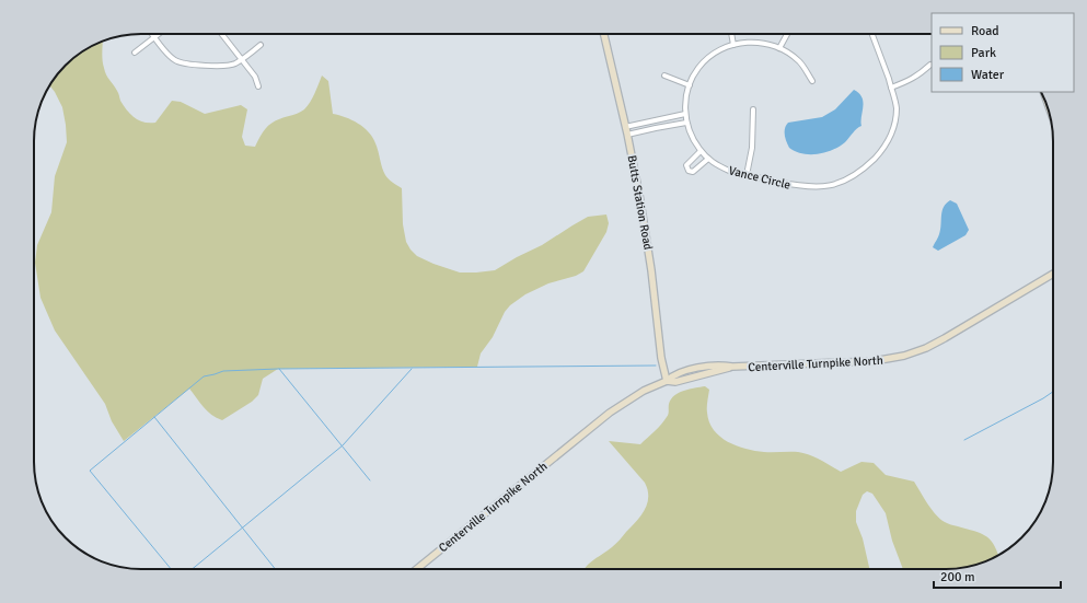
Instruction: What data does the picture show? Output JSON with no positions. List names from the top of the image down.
{
  "streets": {
    "main road": ["Butts Station Road", "Centerville Turnpike North"],
    "street": ["Vance Circle"]
  },
  "crossings": [
    ["Butts Station Road", "Centerville Turnpike North"]
  ],
  "legend": ["Road", "Park", "Water"],
  "scale_bar": "200 m"
}
